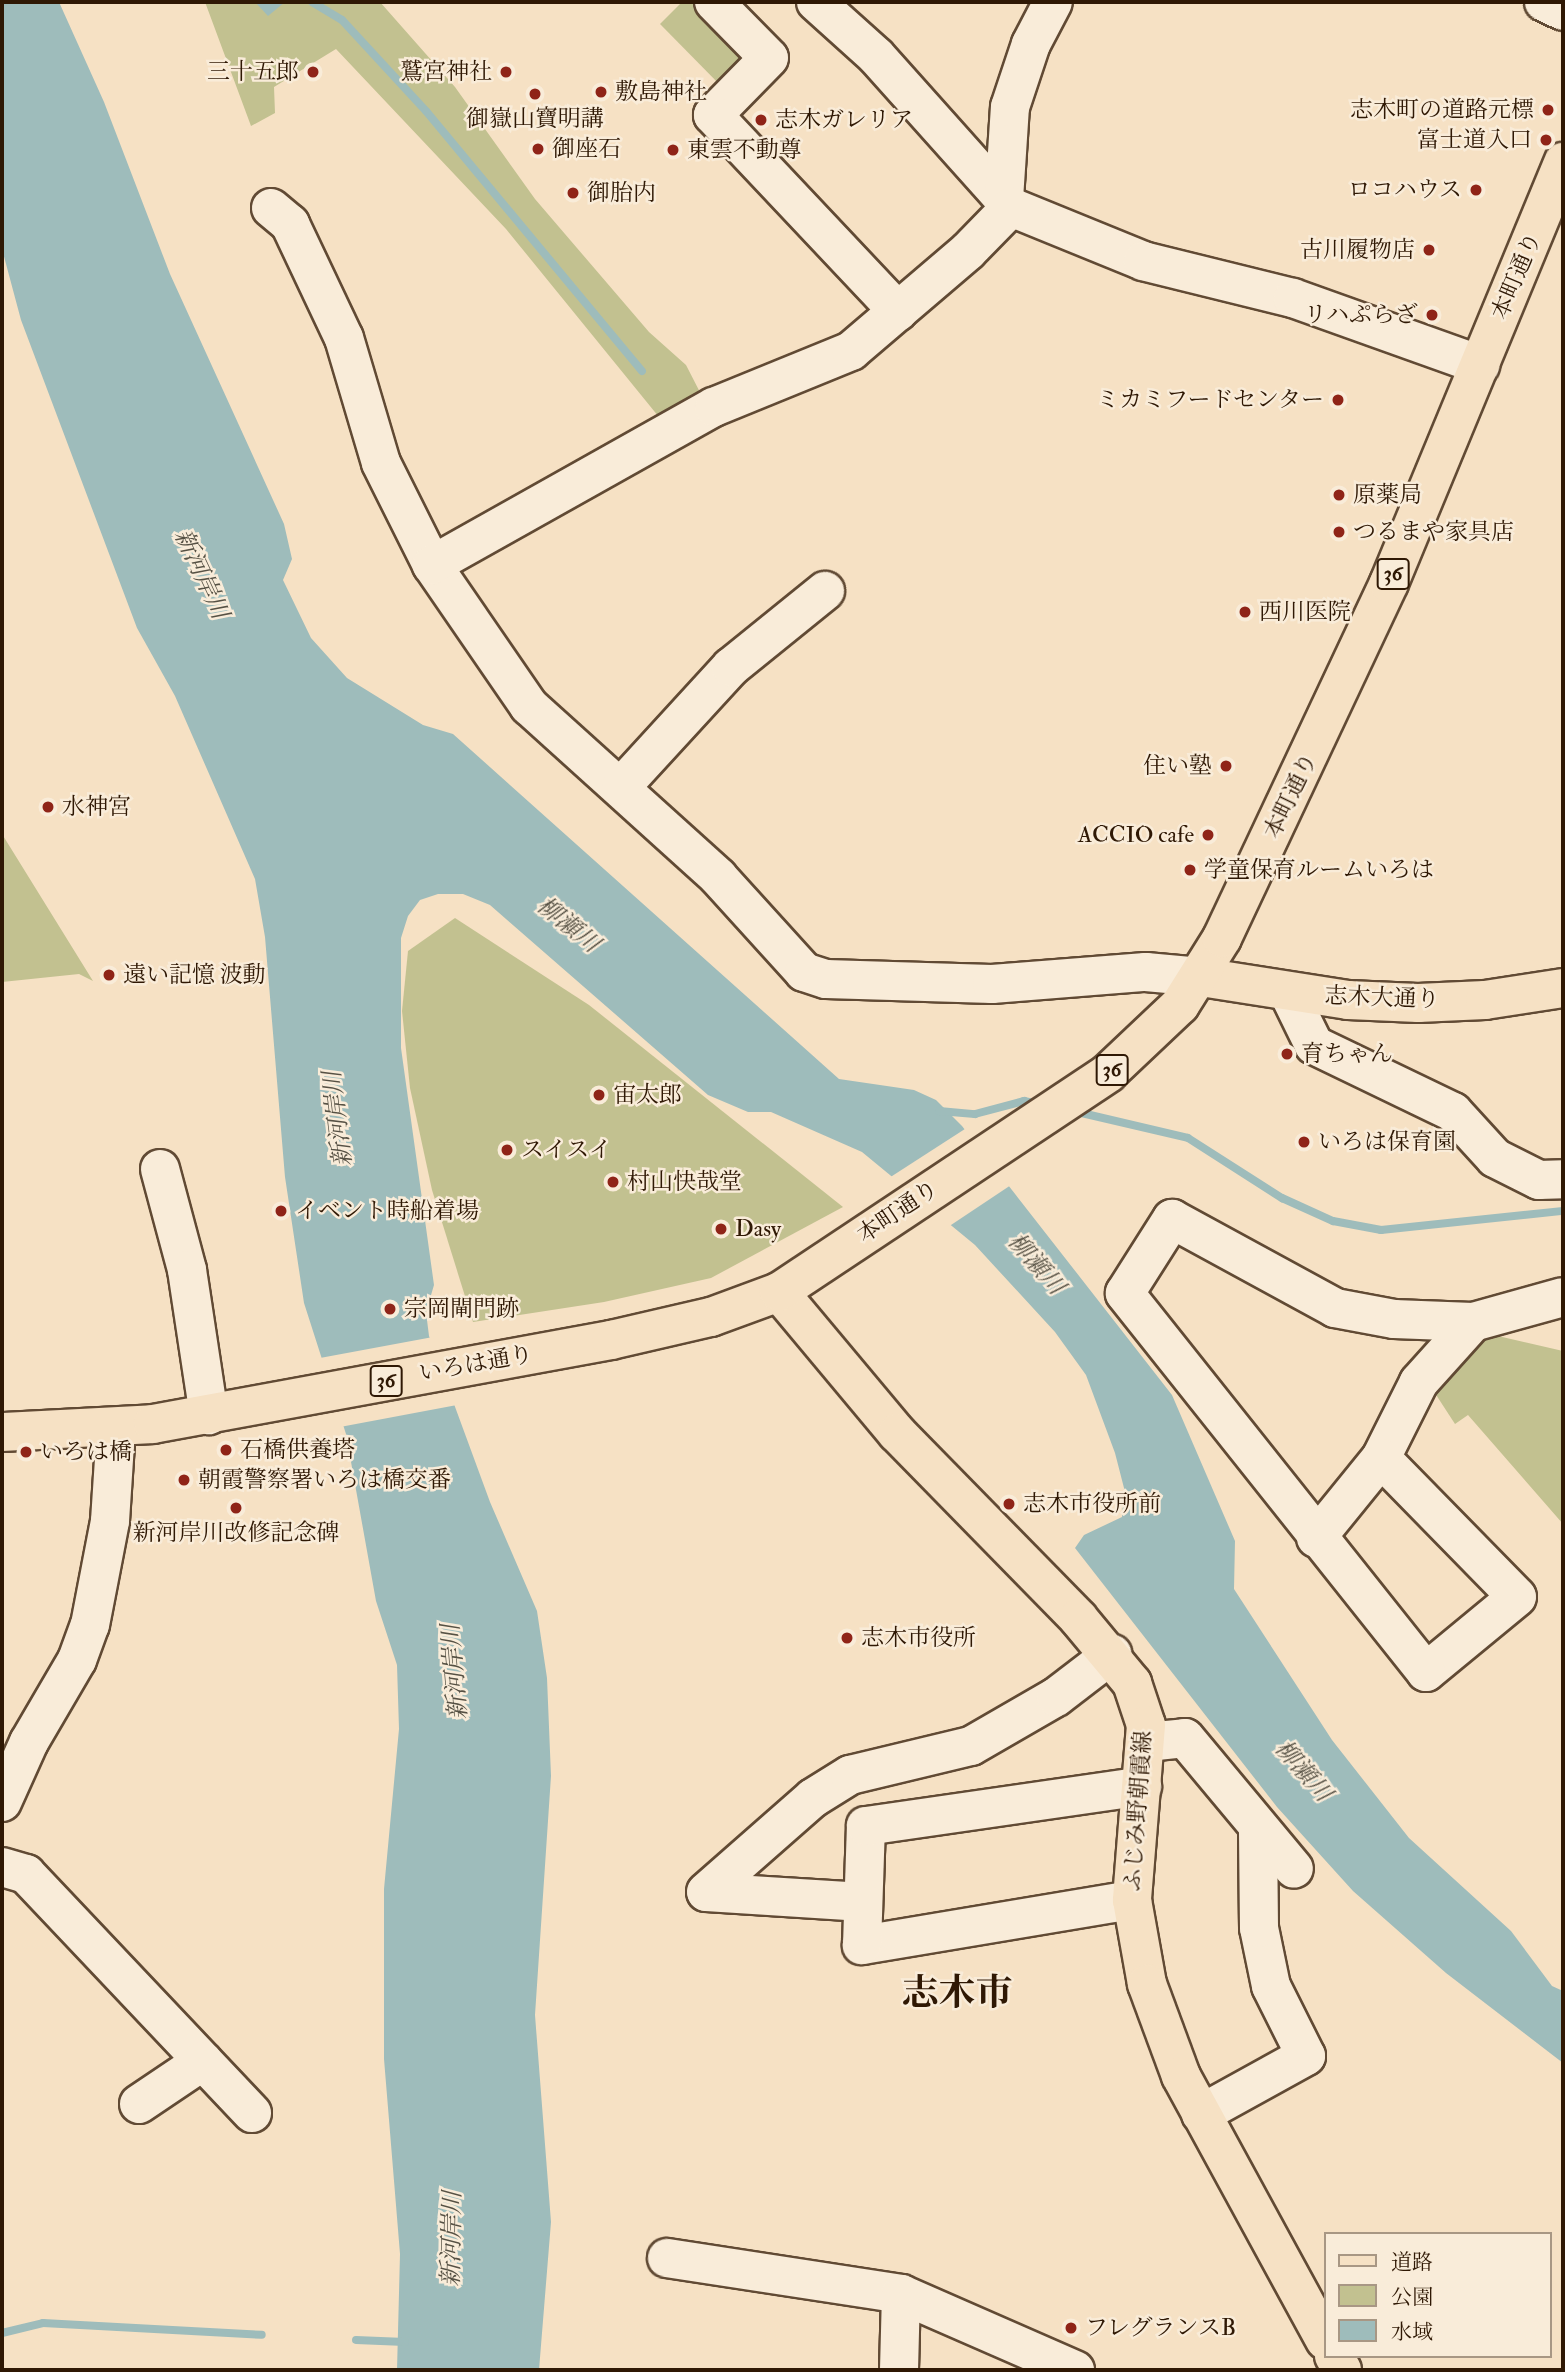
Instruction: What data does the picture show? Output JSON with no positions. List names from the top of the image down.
{
  "streets": {
    "main road": [
      "本町通り",
      "36",
      "志木大通り",
      "いろは通り",
      "ふじみ野朝霞線"
    ]
  },
  "crossings": [
    ["本町通り", "志木大通り"],
    ["本町通り", "いろは通り"],
    ["本町通り", "ふじみ野朝霞線"],
    ["いろは通り", "ふじみ野朝霞線"]
  ],
  "districts": ["志木市"],
  "water": ["新河岸川", "柳瀬川"],
  "places": [
    "三十五郎",
    "鷲宮神社",
    "敷島神社",
    "御嶽山寶明講",
    "志木町の道路元標",
    "志木ガレリア",
    "富士道入口",
    "御座石",
    "東雲不動尊",
    "ロコハウス",
    "御胎内",
    "古川履物店",
    "リハぷらざ",
    "ミカミフードセンター",
    "原薬局",
    "つるまや家具店",
    "西川医院",
    "住い塾",
    "水神宮",
    "ACCIO cafe",
    "学童保育ルームいろは",
    "遠い記憶 波動",
    "育ちゃん",
    "宙太郎",
    "いろは保育園",
    "スイスイ",
    "村山快哉堂",
    "イベント時船着場",
    "Dasy",
    "宗岡閘門跡",
    "石橋供養塔",
    "いろは橋",
    "朝霞警察署いろは橋交番",
    "志木市役所前",
    "新河岸川改修記念碑",
    "志木市役所",
    "フレグランスB"
  ],
  "legend": ["道路", "公園", "水域"]
}
